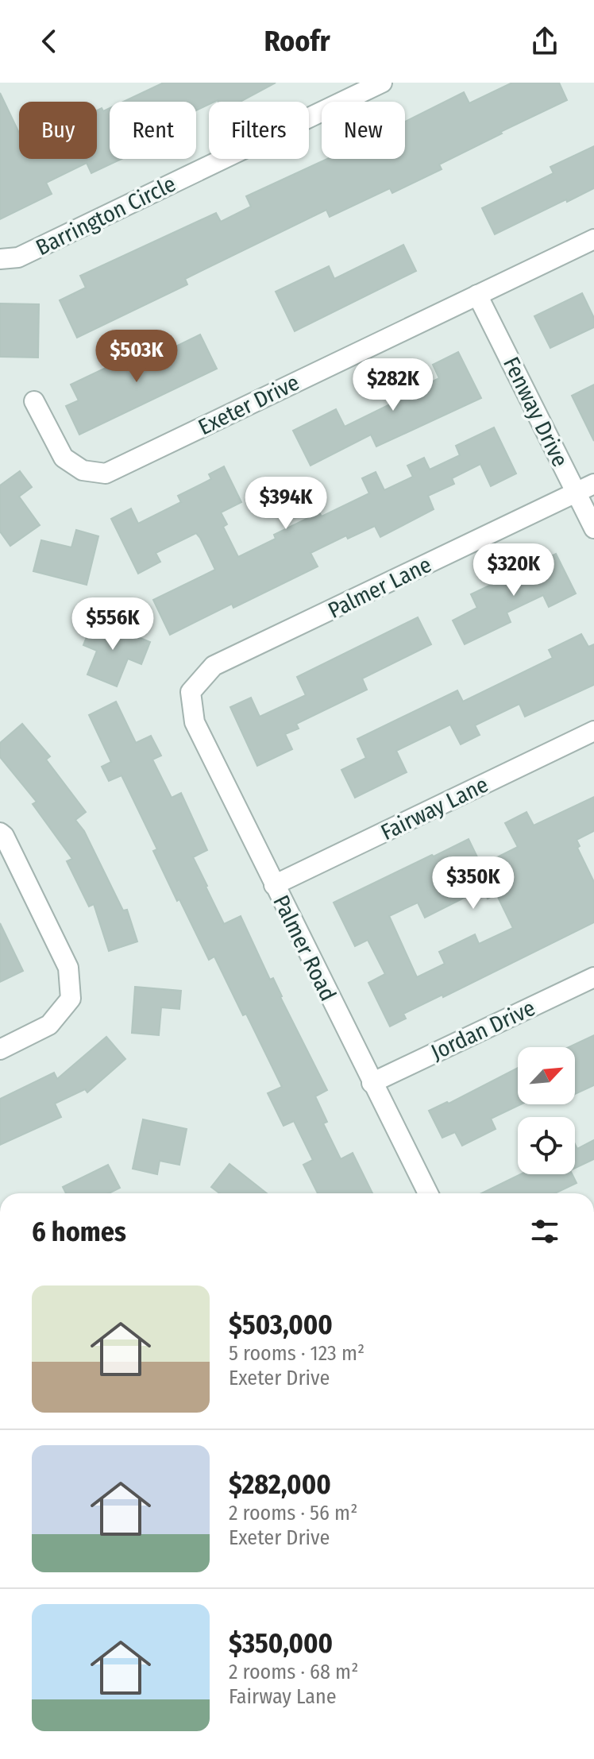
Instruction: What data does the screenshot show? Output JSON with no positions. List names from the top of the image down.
{
  "streets": {
    "street": [
      "Barrington Circle",
      "Exeter Drive",
      "Fenway Drive",
      "Palmer Lane",
      "Fairway Lane",
      "Palmer Road",
      "Jordan Drive"
    ]
  },
  "crossings": [
    ["Exeter Drive", "Fenway Drive"],
    ["Fenway Drive", "Palmer Lane"],
    ["Palmer Lane", "Palmer Road"],
    ["Fairway Lane", "Palmer Road"],
    ["Palmer Road", "Jordan Drive"]
  ],
  "north": "top right",
  "page": {
    "header": "Roofr",
    "chip": [
      "Buy",
      "Rent",
      "Filters",
      "New"
    ],
    "price": [
      "$503K",
      "$282K",
      "$394K",
      "$320K",
      "$556K",
      "$350K"
    ],
    "heading": "6 homes",
    "list": [
      {
        "name": "$503,000",
        "note": "5 rooms · 123 m² · Exeter Drive"
      },
      {
        "name": "$282,000",
        "note": "2 rooms · 56 m² · Exeter Drive"
      },
      {
        "name": "$350,000",
        "note": "2 rooms · 68 m² · Fairway Lane"
      }
    ]
  }
}
